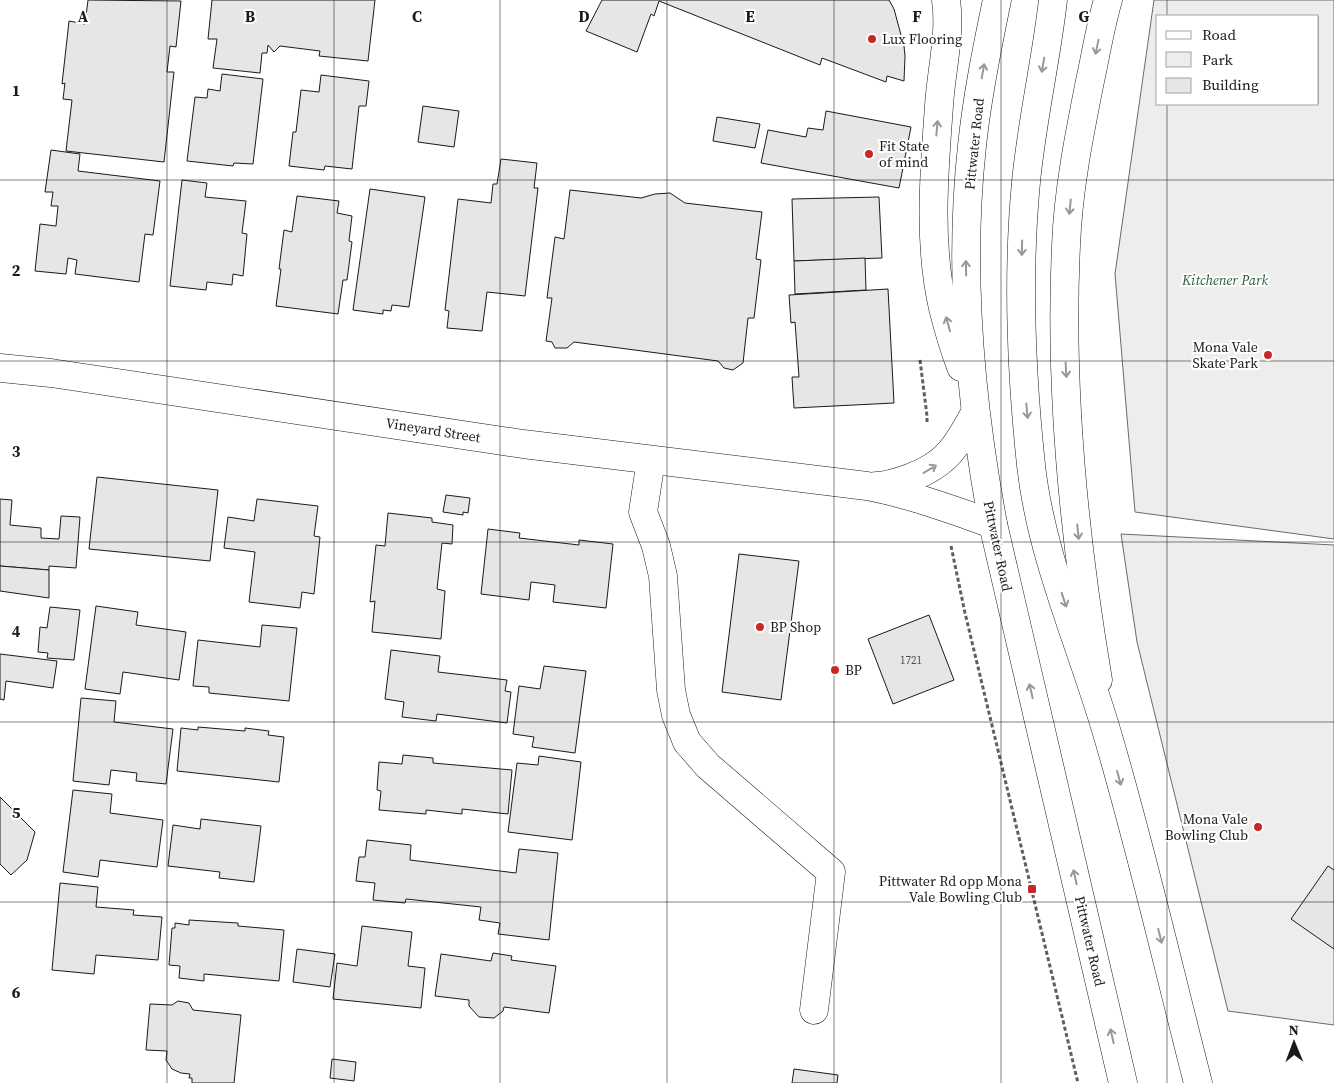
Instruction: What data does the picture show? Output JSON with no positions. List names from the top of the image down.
{
  "streets": {
    "main road": ["Pittwater Road", "Vineyard Street"]
  },
  "crossings": [
    ["Pittwater Road", "Vineyard Street"]
  ],
  "parks": ["Kitchener Park"],
  "places": {
    "other": [
      "Lux Flooring",
      "Fit State of mind",
      "Mona Vale Skate Park",
      "BP Shop",
      "BP",
      "Mona Vale Bowling Club"
    ],
    "transit": ["Pittwater Rd opp Mona Vale Bowling Club"]
  },
  "house_numbers": ["1721"],
  "legend": ["Road", "Park", "Building"],
  "north": "top",
  "grid": {
    "columns": [
      "A",
      "B",
      "C",
      "D",
      "E",
      "F",
      "G"
    ],
    "rows": [
      "1",
      "2",
      "3",
      "4",
      "5",
      "6"
    ]
  }
}
